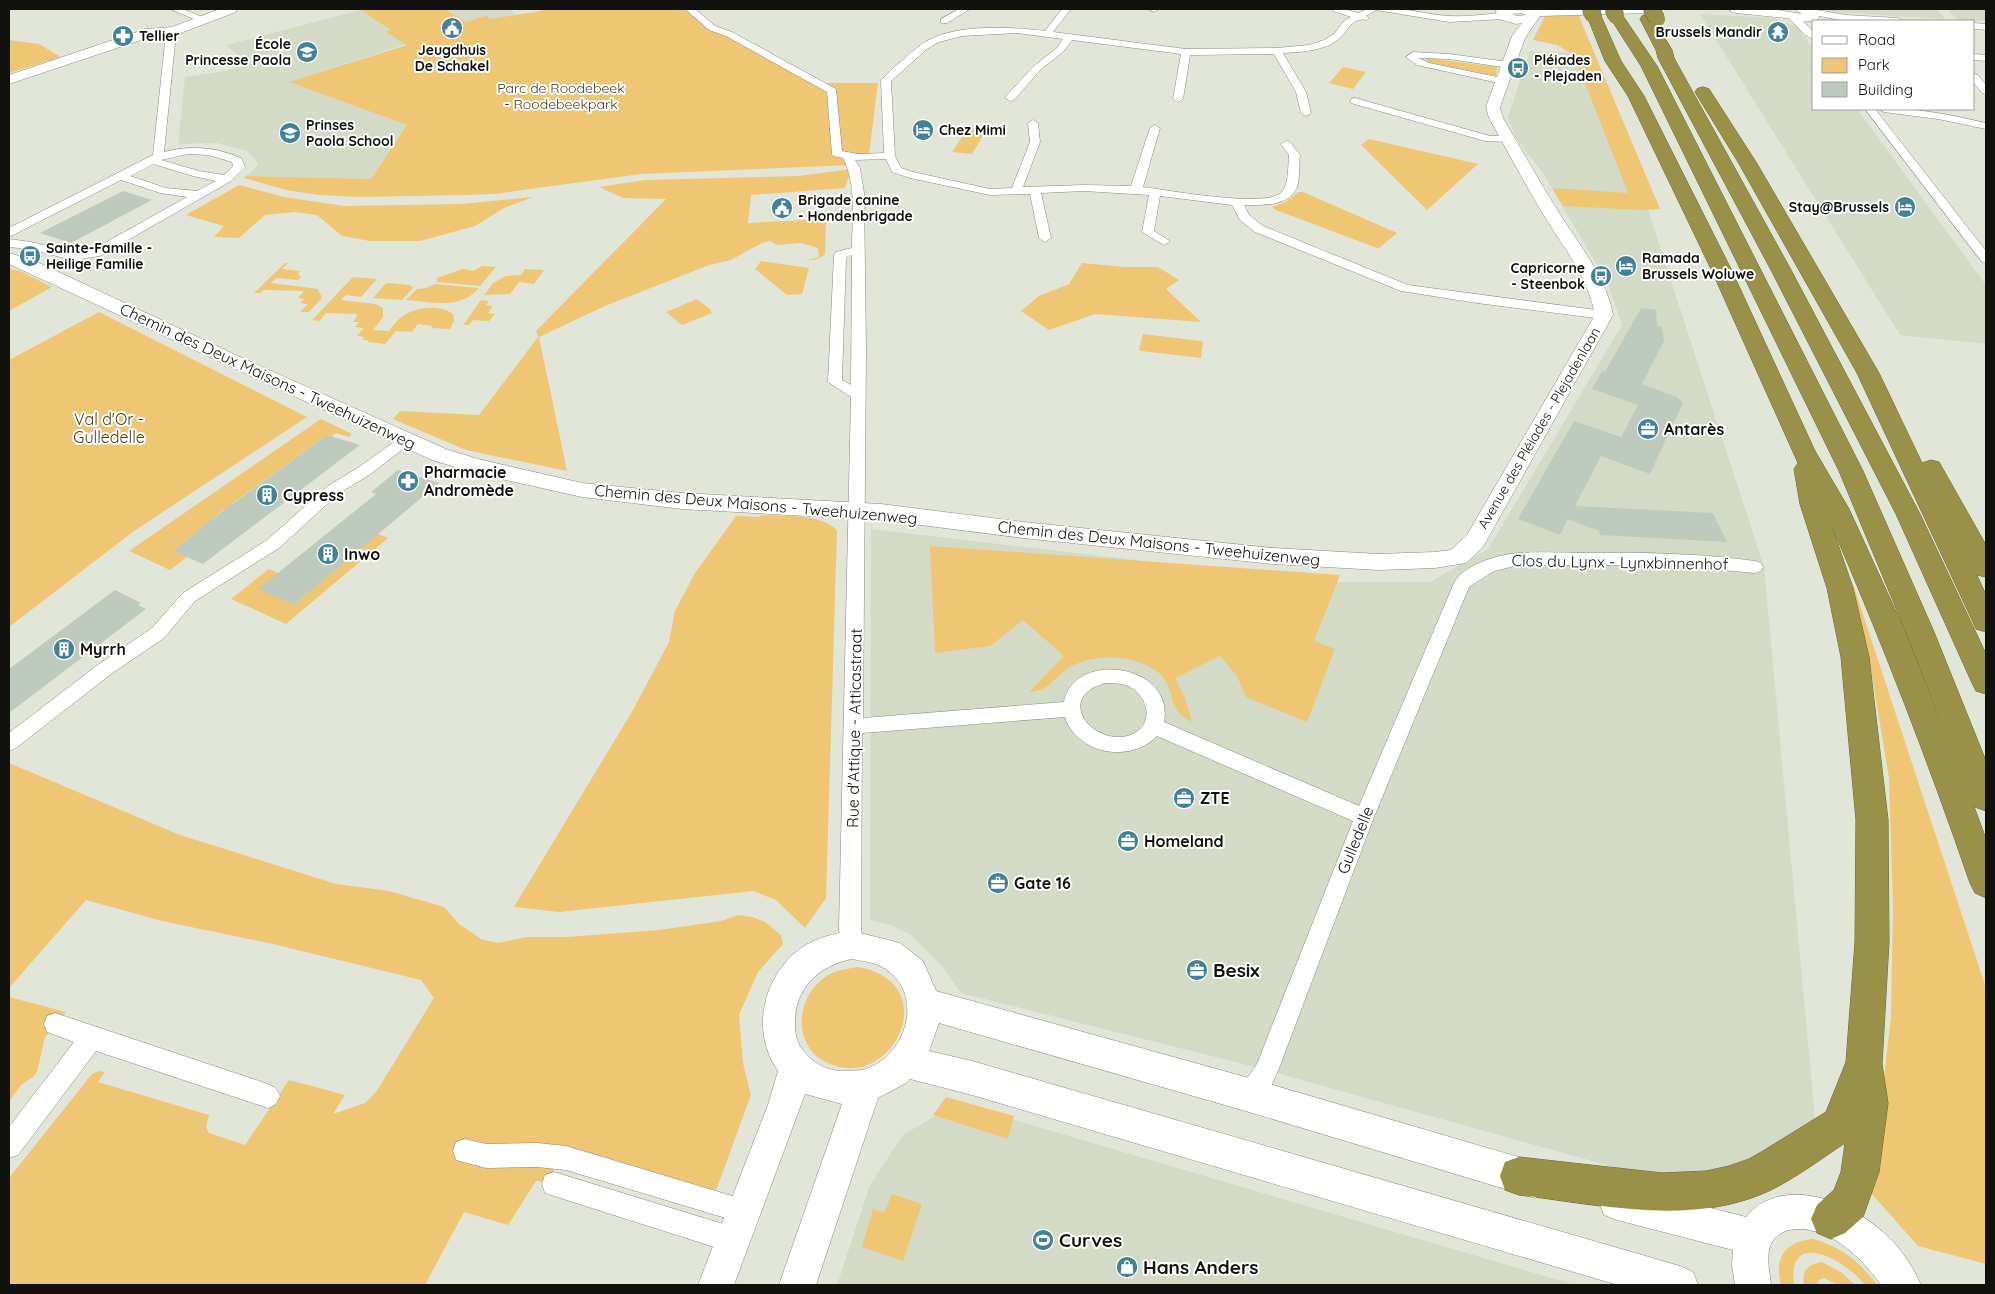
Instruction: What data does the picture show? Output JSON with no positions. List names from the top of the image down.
{
  "streets": {
    "street": [
      "Chemin des Deux Maisons - Tweehuizenweg",
      "Avenue des Pléiades - Plejadenlaan",
      "Clos du Lynx - Lynxbinnenhof",
      "Rue d'Attique - Atticastraat",
      "Gulledelle"
    ]
  },
  "crossings": [
    ["Chemin des Deux Maisons - Tweehuizenweg", "Avenue des Pléiades - Plejadenlaan"],
    ["Chemin des Deux Maisons - Tweehuizenweg", "Rue d'Attique - Atticastraat"],
    ["Clos du Lynx - Lynxbinnenhof", "Gulledelle"]
  ],
  "parks": ["Parc de Roodebeek - Roodebeekpark", "Val d'Or - Gulledelle"],
  "places": {
    "public building": ["Jeugdhuis De Schakel", "Brigade canine - Hondenbrigade"],
    "temple": ["Brussels Mandir"],
    "pharmacy": ["Tellier", "Pharmacie Andromède"],
    "school or university": ["École Princesse Paola", "Prinses Paola School"],
    "bus stop": ["Pléiades - Plejaden", "Sainte-Famille - Heilige Familie", "Capricorne - Steenbok"],
    "hotel": ["Chez Mimi", "Stay@Brussels", "Ramada Brussels Woluwe"],
    "office": [
      "Antarès",
      "ZTE",
      "Homeland",
      "Gate 16",
      "Besix"
    ],
    "building": ["Cypress", "Inwo", "Myrrh"],
    "sports": ["Curves"],
    "shop": ["Hans Anders"]
  },
  "legend": ["Road", "Park", "Building"]
}
